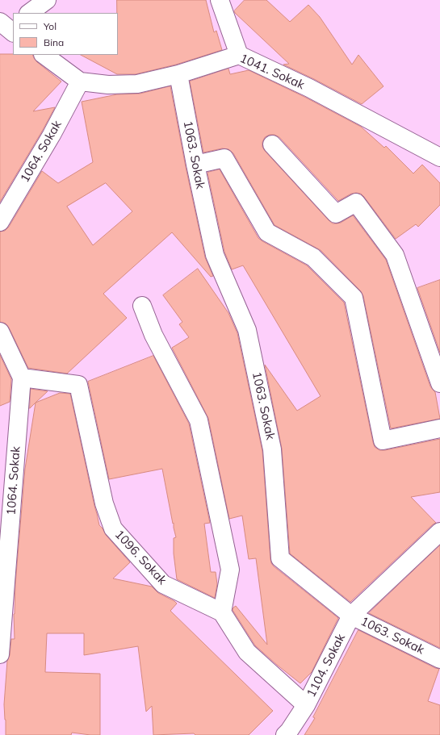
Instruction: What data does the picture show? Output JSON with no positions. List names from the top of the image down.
{
  "streets": {
    "street": [
      "1041. Sokak",
      "1064. Sokak",
      "1063. Sokak",
      "1096. Sokak",
      "1104. Sokak"
    ]
  },
  "crossings": [
    ["1041. Sokak", "1064. Sokak"],
    ["1041. Sokak", "1063. Sokak"],
    ["1064. Sokak", "1096. Sokak"],
    ["1063. Sokak", "1104. Sokak"]
  ],
  "legend": ["Yol", "Bina"]
}
